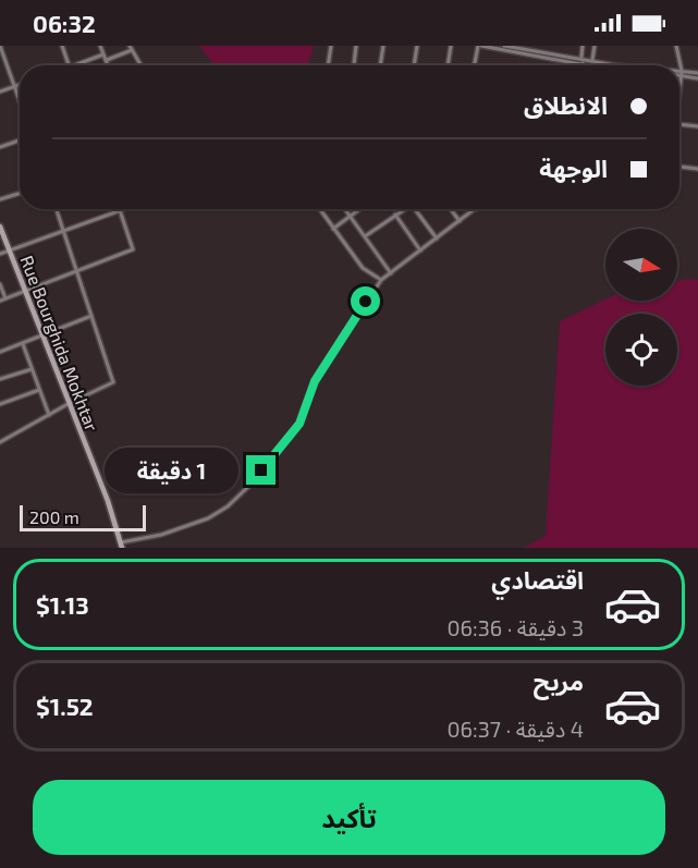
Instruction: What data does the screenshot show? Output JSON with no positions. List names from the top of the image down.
{
  "streets": {
    "main road": ["Rue Bourghida Mokhtar"]
  },
  "scale_bar": "200 m",
  "north": "right",
  "page": {
    "status": "06:32",
    "banner": ["الانطلاق", "الوجهة"],
    "bubble": "1 دقيقة",
    "scale": "200 m",
    "list": [
      {
        "name": "اقتصادي",
        "note": "3 دقيقة · 06:36",
        "value": "$1.13"
      },
      {
        "name": "مريح",
        "note": "4 دقيقة · 06:37",
        "value": "$1.52"
      }
    ],
    "buttons": "تأكيد"
  }
}
